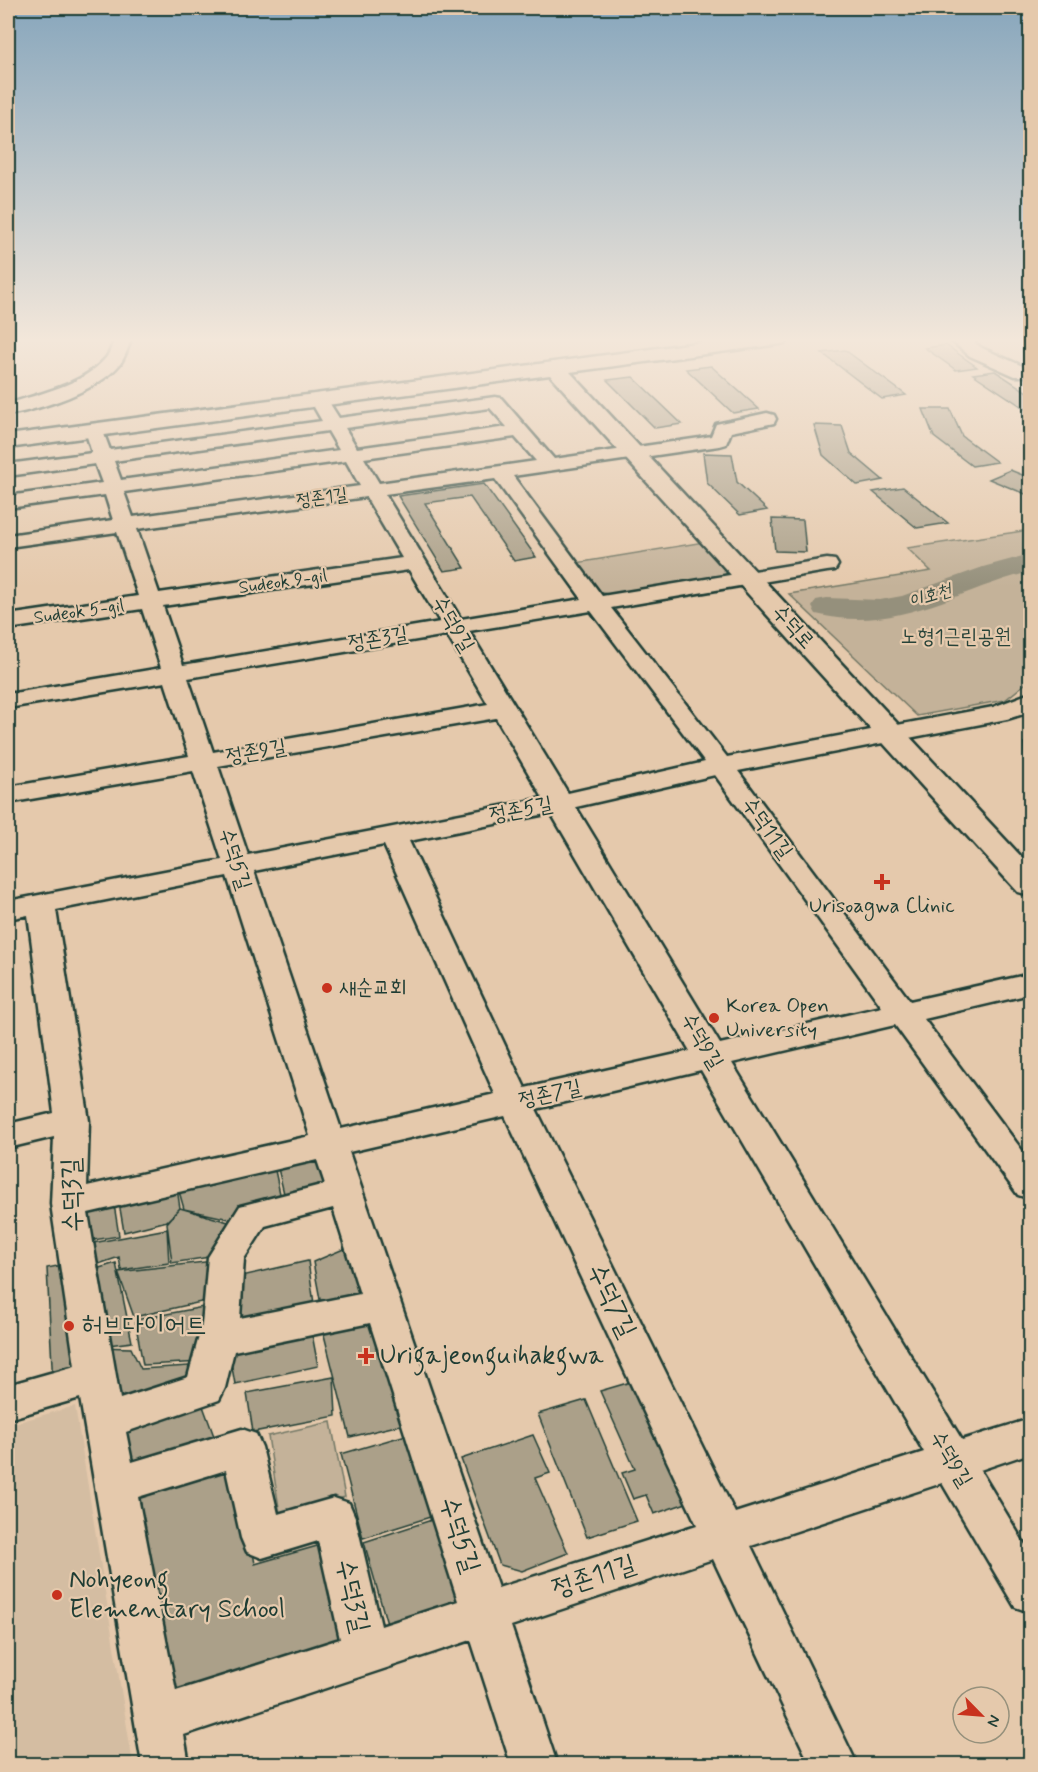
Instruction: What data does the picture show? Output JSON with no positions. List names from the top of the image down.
{
  "streets": {
    "main road": ["수덕로"],
    "street": [
      "정존1길",
      "Sudeok 9-gil",
      "Sudeok 5-gil",
      "수덕9길",
      "정존3길",
      "정존9길",
      "정존5길",
      "수덕11길",
      "수덕5길",
      "정존7길",
      "수덕3길",
      "수덕7길",
      "정존11길"
    ]
  },
  "crossings": [
    ["정존1길", "수덕9길"],
    ["정존1길", "수덕로"],
    ["정존1길", "수덕11길"],
    ["정존1길", "수덕5길"],
    ["Sudeok 9-gil", "Sudeok 5-gil"],
    ["Sudeok 9-gil", "수덕9길"],
    ["Sudeok 9-gil", "수덕5길"],
    ["Sudeok 5-gil", "수덕5길"],
    ["수덕9길", "정존3길"],
    ["수덕9길", "정존9길"],
    ["수덕9길", "정존5길"],
    ["수덕9길", "정존7길"],
    ["수덕9길", "정존11길"],
    ["수덕로", "정존3길"],
    ["수덕로", "정존5길"],
    ["정존3길", "수덕11길"],
    ["정존3길", "수덕5길"],
    ["정존9길", "수덕5길"],
    ["정존5길", "수덕11길"],
    ["정존5길", "수덕5길"],
    ["정존5길", "수덕3길"],
    ["정존5길", "수덕7길"],
    ["수덕11길", "정존7길"],
    ["수덕5길", "정존7길"],
    ["수덕5길", "정존11길"],
    ["정존7길", "수덕3길"],
    ["정존7길", "수덕7길"],
    ["수덕3길", "정존11길"],
    ["수덕7길", "정존11길"]
  ],
  "water": ["이호천"],
  "parks": ["노형1근린공원"],
  "places": {
    "health": ["Urisoagwa Clinic", "Urigajeonguihakgwa"],
    "other": [
      "새순교회",
      "Korea Open University",
      "허브다이어트",
      "Nohyeong Elementary School"
    ]
  },
  "north": "bottom right"
}
